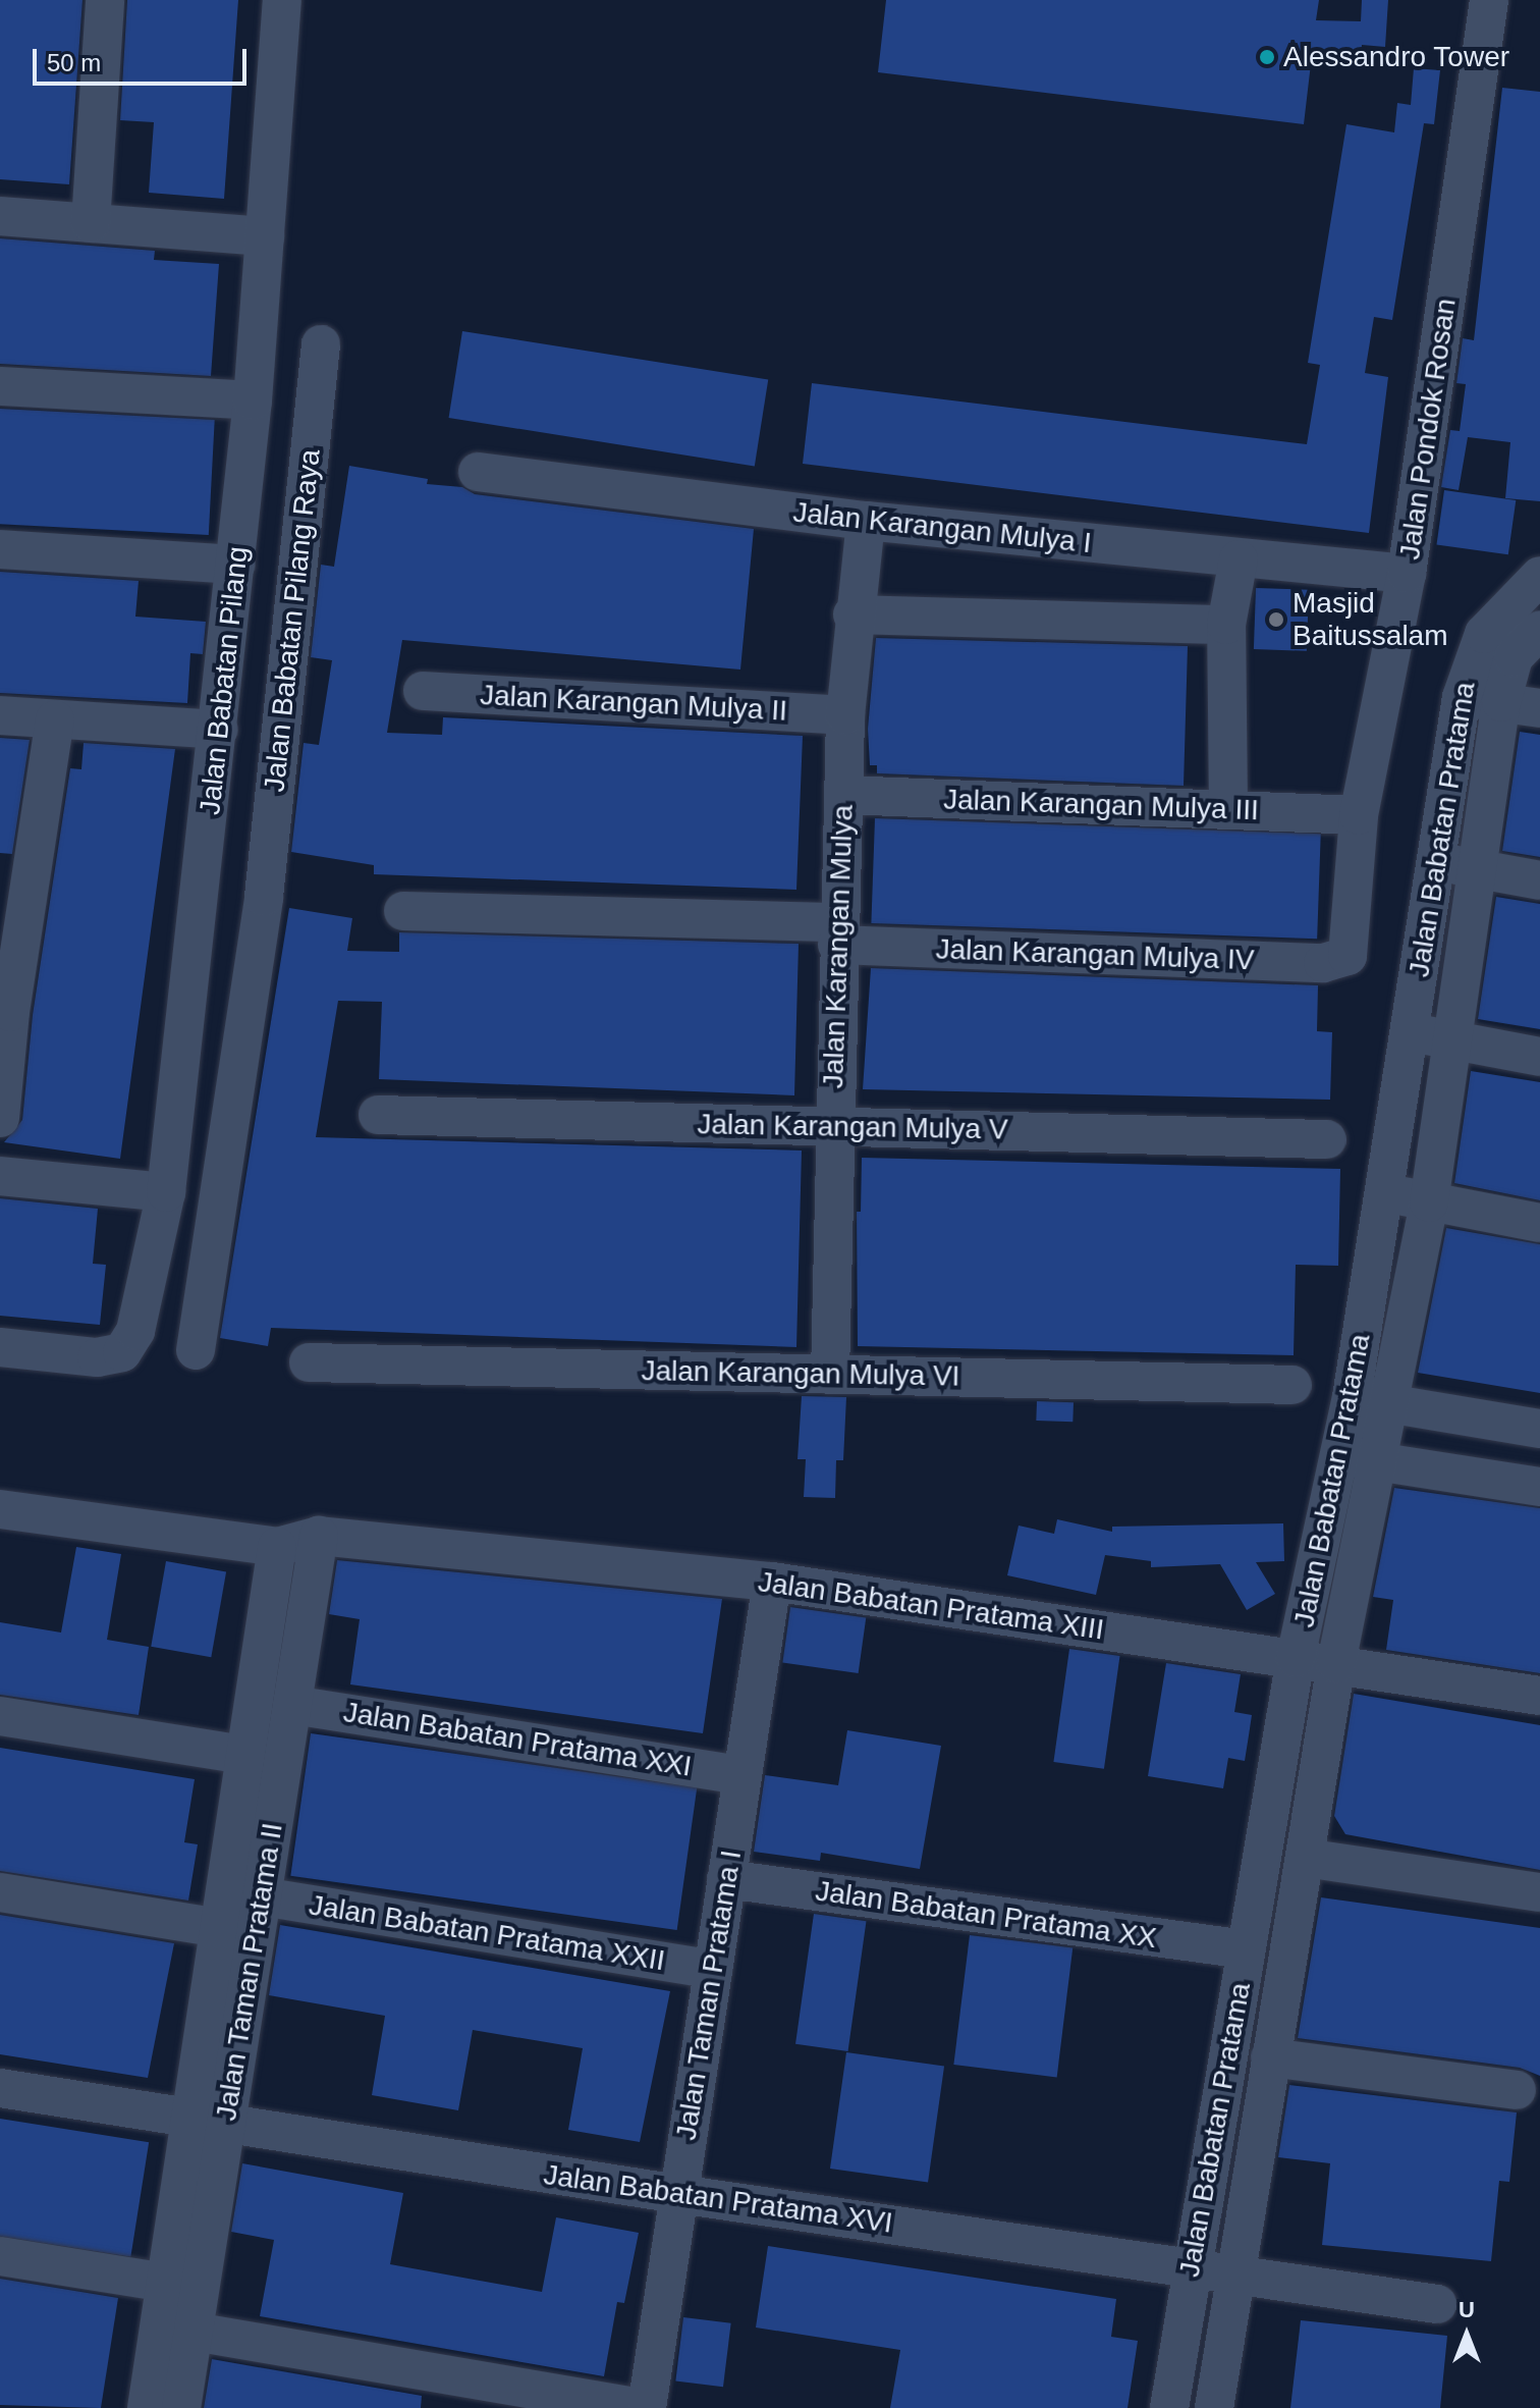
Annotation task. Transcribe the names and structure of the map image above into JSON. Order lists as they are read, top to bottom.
{
  "streets": {
    "street": [
      "Jalan Pondok Rosan",
      "Jalan Karangan Mulya I",
      "Jalan Babatan Pilang Raya",
      "Jalan Babatan Pilang",
      "Jalan Karangan Mulya II",
      "Jalan Karangan Mulya III",
      "Jalan Babatan Pratama",
      "Jalan Karangan Mulya",
      "Jalan Karangan Mulya IV",
      "Jalan Karangan Mulya V",
      "Jalan Karangan Mulya VI",
      "Jalan Babatan Pratama XIII",
      "Jalan Babatan Pratama XXI",
      "Jalan Babatan Pratama XX",
      "Jalan Babatan Pratama XXII",
      "Jalan Taman Pratama II",
      "Jalan Taman Pratama I",
      "Jalan Babatan Pratama XVI"
    ]
  },
  "crossings": [
    ["Jalan Pondok Rosan", "Jalan Karangan Mulya I"],
    ["Jalan Pondok Rosan", "Jalan Karangan Mulya III"],
    ["Jalan Pondok Rosan", "Jalan Karangan Mulya IV"],
    ["Jalan Karangan Mulya I", "Jalan Karangan Mulya"],
    ["Jalan Babatan Pilang Raya", "Jalan Babatan Pilang"],
    ["Jalan Karangan Mulya II", "Jalan Karangan Mulya"],
    ["Jalan Karangan Mulya III", "Jalan Karangan Mulya"],
    ["Jalan Babatan Pratama", "Jalan Babatan Pratama XIII"],
    ["Jalan Babatan Pratama", "Jalan Babatan Pratama XX"],
    ["Jalan Babatan Pratama", "Jalan Babatan Pratama XVI"],
    ["Jalan Karangan Mulya", "Jalan Karangan Mulya IV"],
    ["Jalan Karangan Mulya", "Jalan Karangan Mulya V"],
    ["Jalan Karangan Mulya", "Jalan Karangan Mulya VI"],
    ["Jalan Babatan Pratama XIII", "Jalan Taman Pratama II"],
    ["Jalan Babatan Pratama XIII", "Jalan Taman Pratama I"],
    ["Jalan Babatan Pratama XXI", "Jalan Taman Pratama II"],
    ["Jalan Babatan Pratama XXI", "Jalan Taman Pratama I"],
    ["Jalan Babatan Pratama XX", "Jalan Taman Pratama I"],
    ["Jalan Babatan Pratama XXII", "Jalan Taman Pratama II"],
    ["Jalan Babatan Pratama XXII", "Jalan Taman Pratama I"],
    ["Jalan Taman Pratama II", "Jalan Babatan Pratama XVI"],
    ["Jalan Taman Pratama I", "Jalan Babatan Pratama XVI"]
  ],
  "places": ["Alessandro Tower", "Masjid Baitussalam"],
  "scale_bar": "50 m",
  "north": "top"
}
